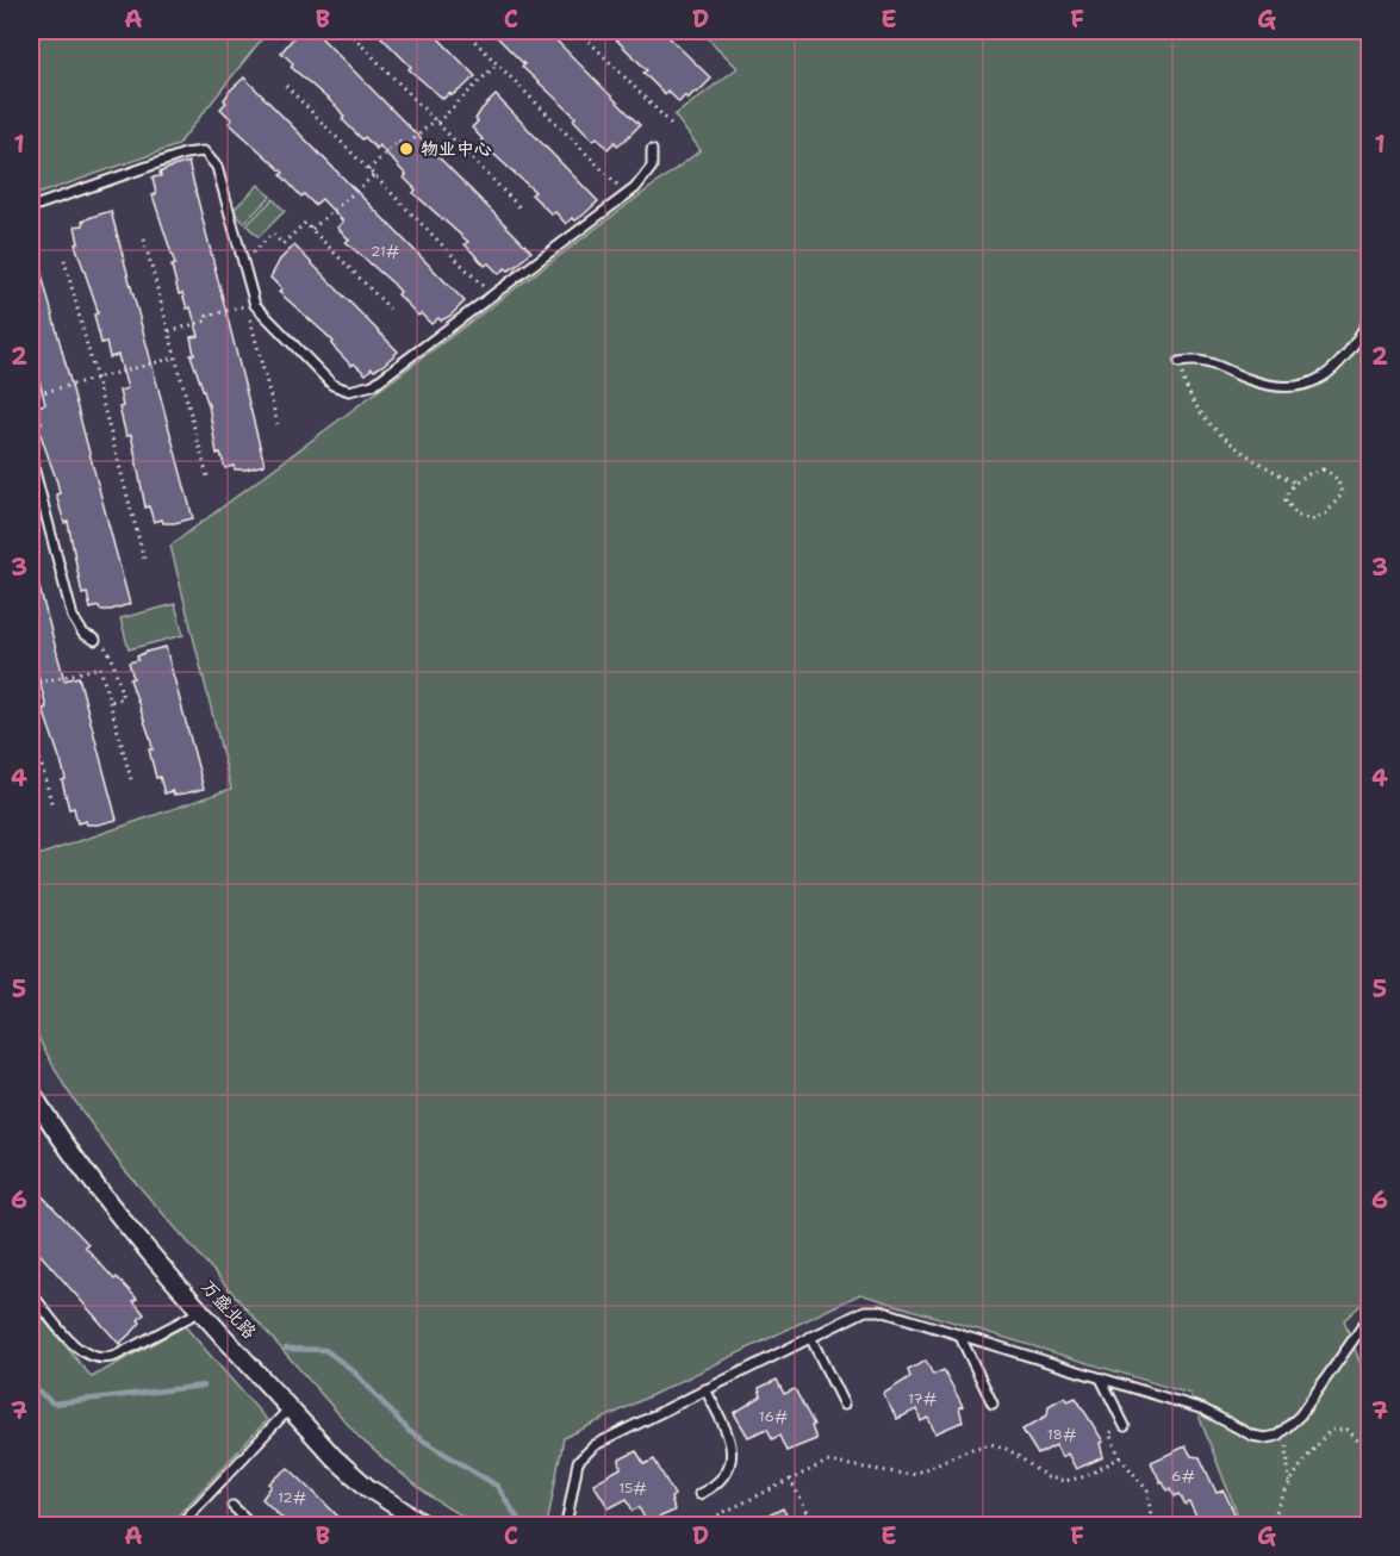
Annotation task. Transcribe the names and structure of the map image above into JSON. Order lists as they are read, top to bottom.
{
  "streets": {
    "street": ["万盛北路"]
  },
  "places": ["物业中心"],
  "house_numbers": [
    "21#",
    "17#",
    "16#",
    "18#",
    "6#",
    "15#",
    "12#"
  ],
  "grid": {
    "columns": [
      "A",
      "B",
      "C",
      "D",
      "E",
      "F",
      "G"
    ],
    "rows": [
      "1",
      "2",
      "3",
      "4",
      "5",
      "6",
      "7"
    ]
  }
}
